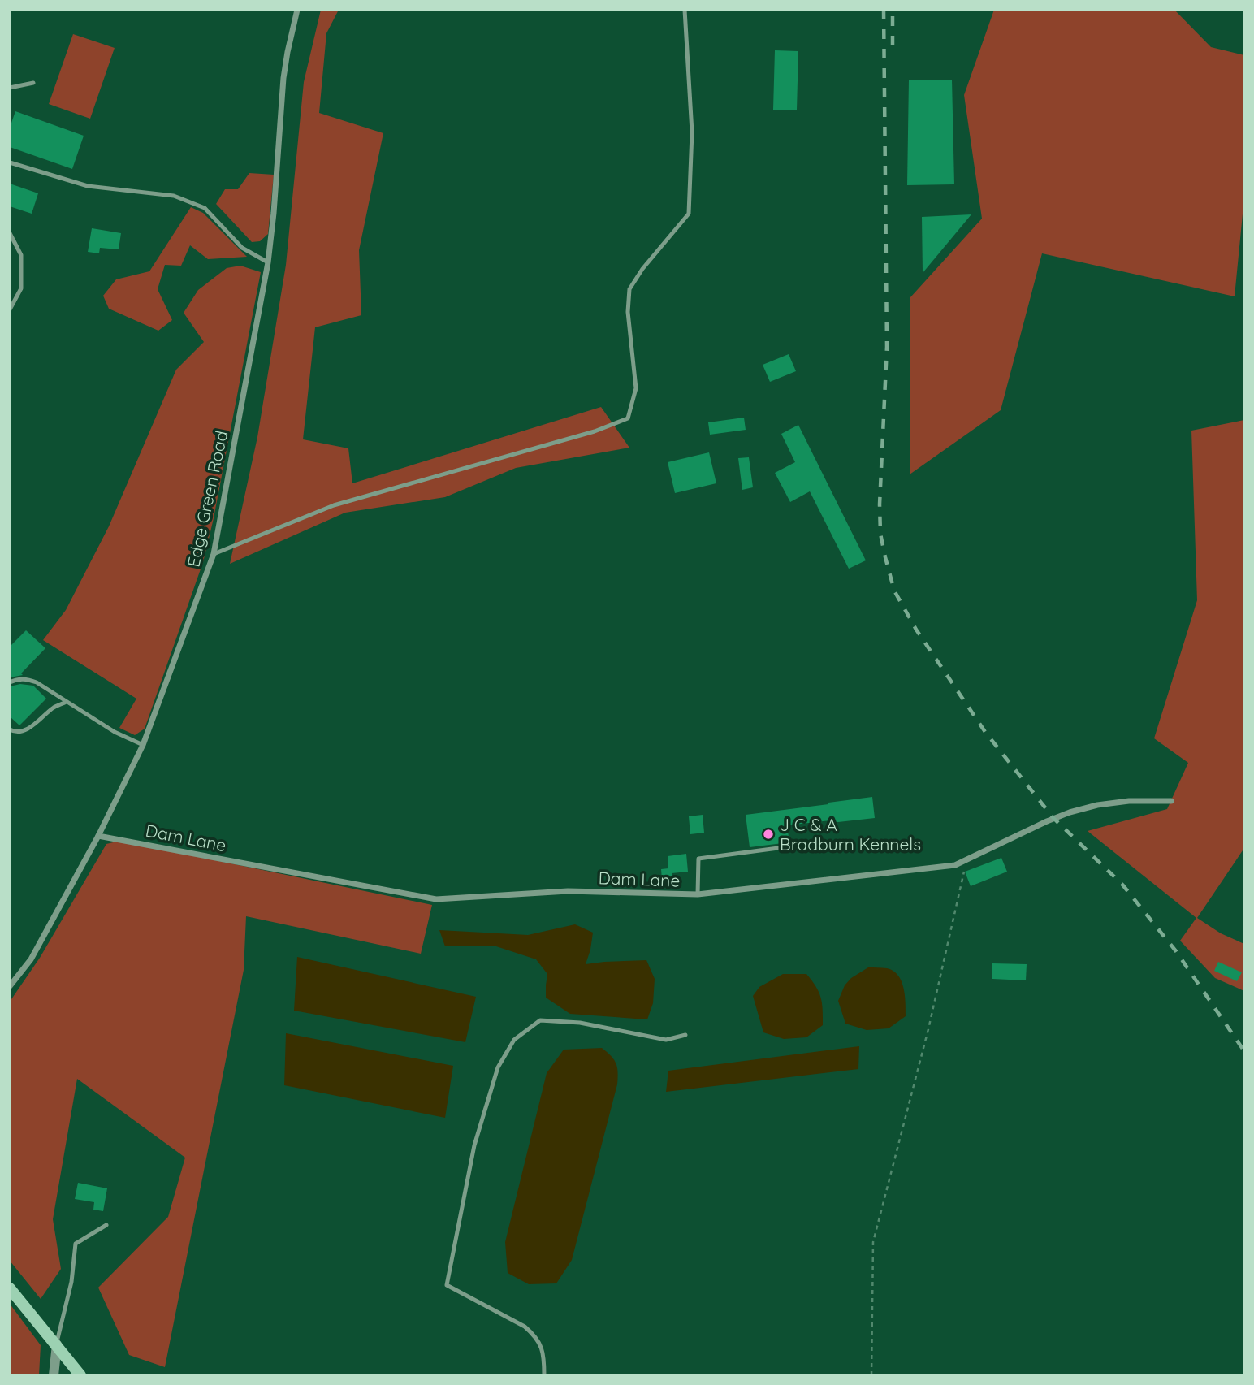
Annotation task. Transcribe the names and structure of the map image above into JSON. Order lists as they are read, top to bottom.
{
  "streets": {
    "street": ["Edge Green Road", "Dam Lane"]
  },
  "crossings": [
    ["Edge Green Road", "Dam Lane"]
  ],
  "places": ["J C & A Bradburn Kennels"]
}
